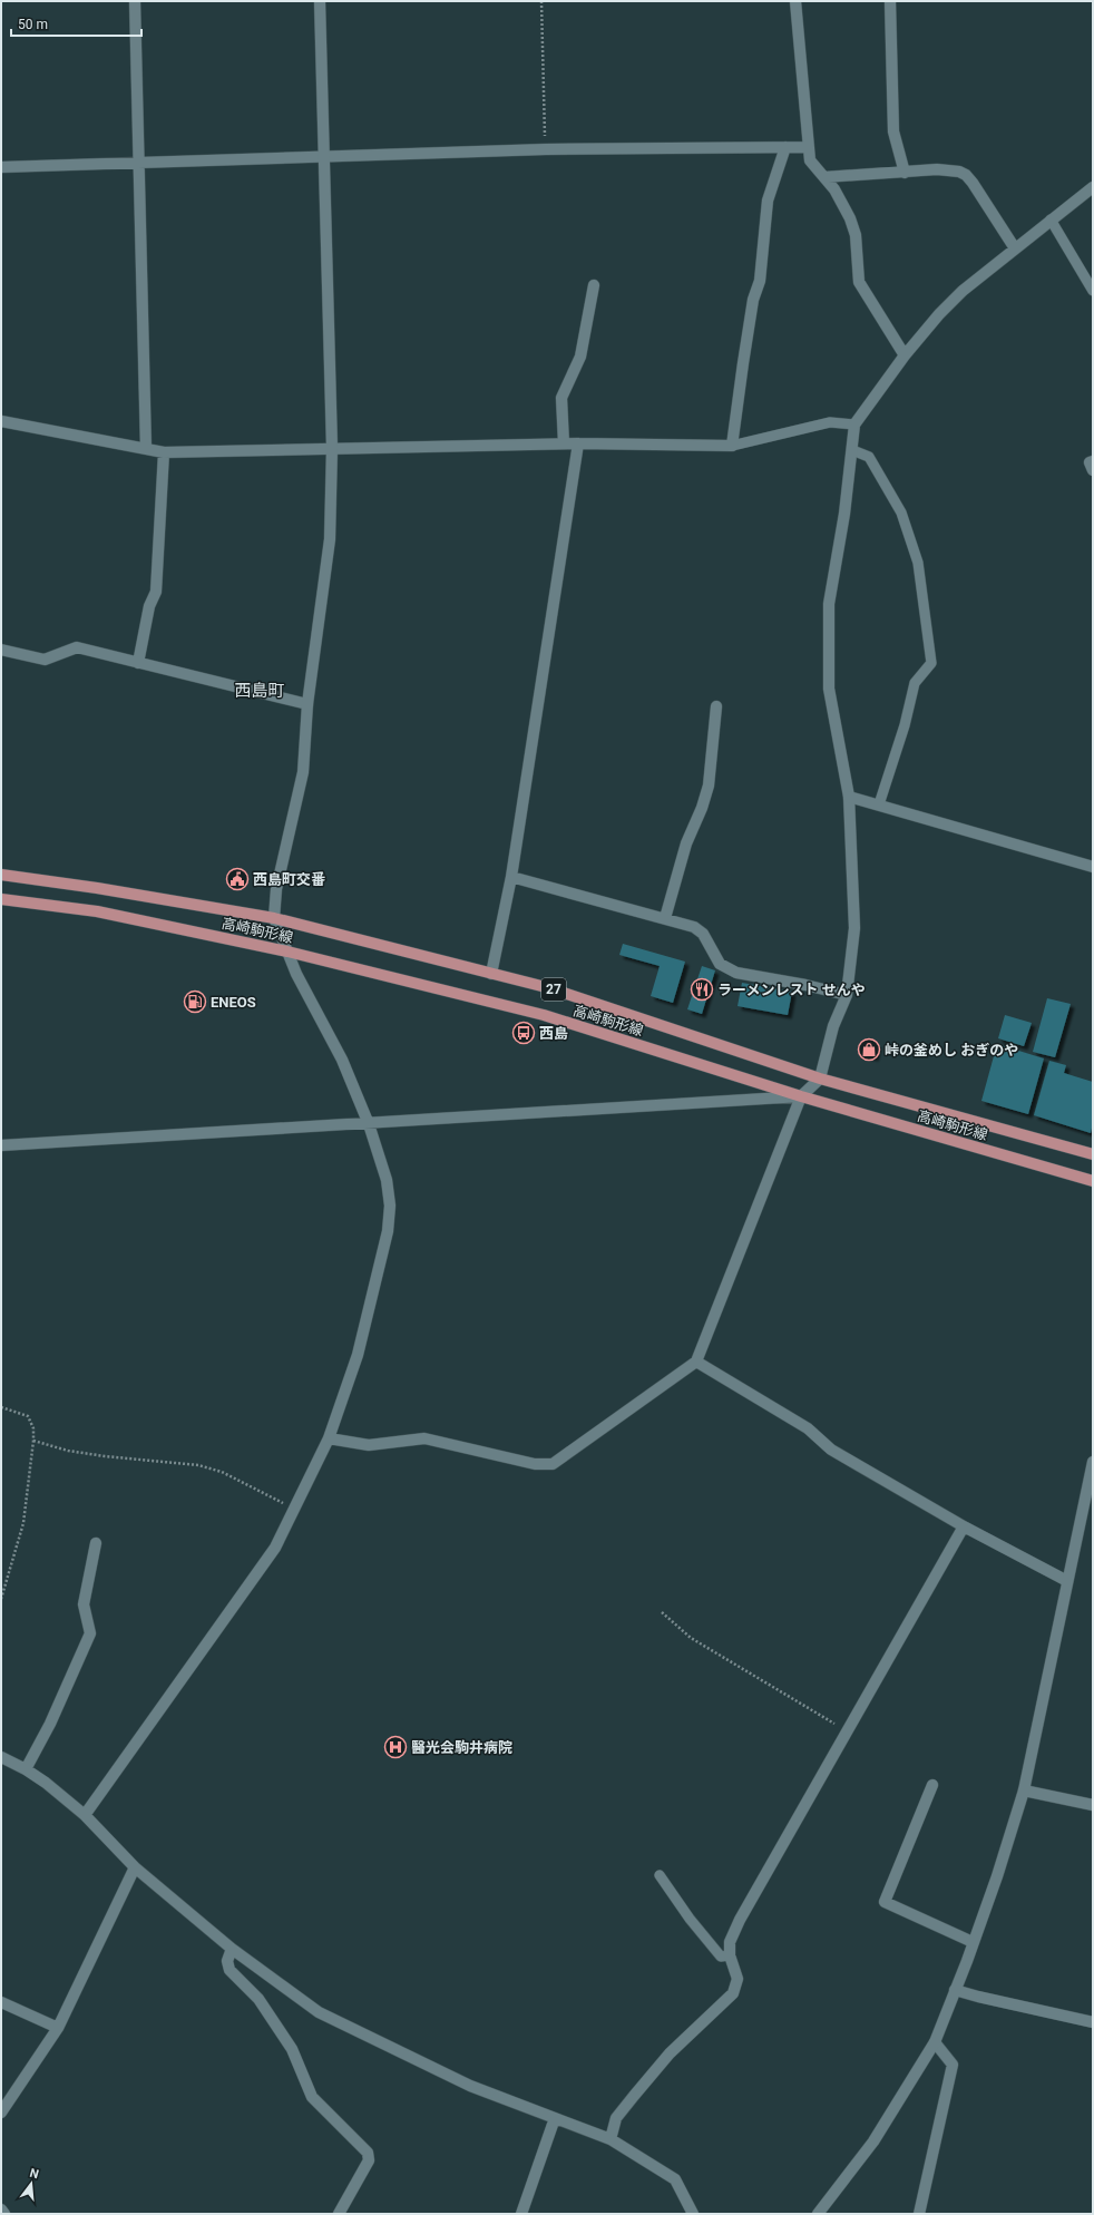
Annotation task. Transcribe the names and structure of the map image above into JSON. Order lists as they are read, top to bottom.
{
  "streets": {
    "main road": ["高崎駒形線", "27"]
  },
  "districts": ["西島町"],
  "places": {
    "public building": ["西島町交番"],
    "restaurant": ["ラーメンレスト せんや"],
    "fuel station": ["ENEOS"],
    "bus stop": ["西島"],
    "shop": ["峠の釜めし おぎのや"],
    "hospital": ["醫光会駒井病院"]
  },
  "scale_bar": "50 m",
  "north": "top"
}
